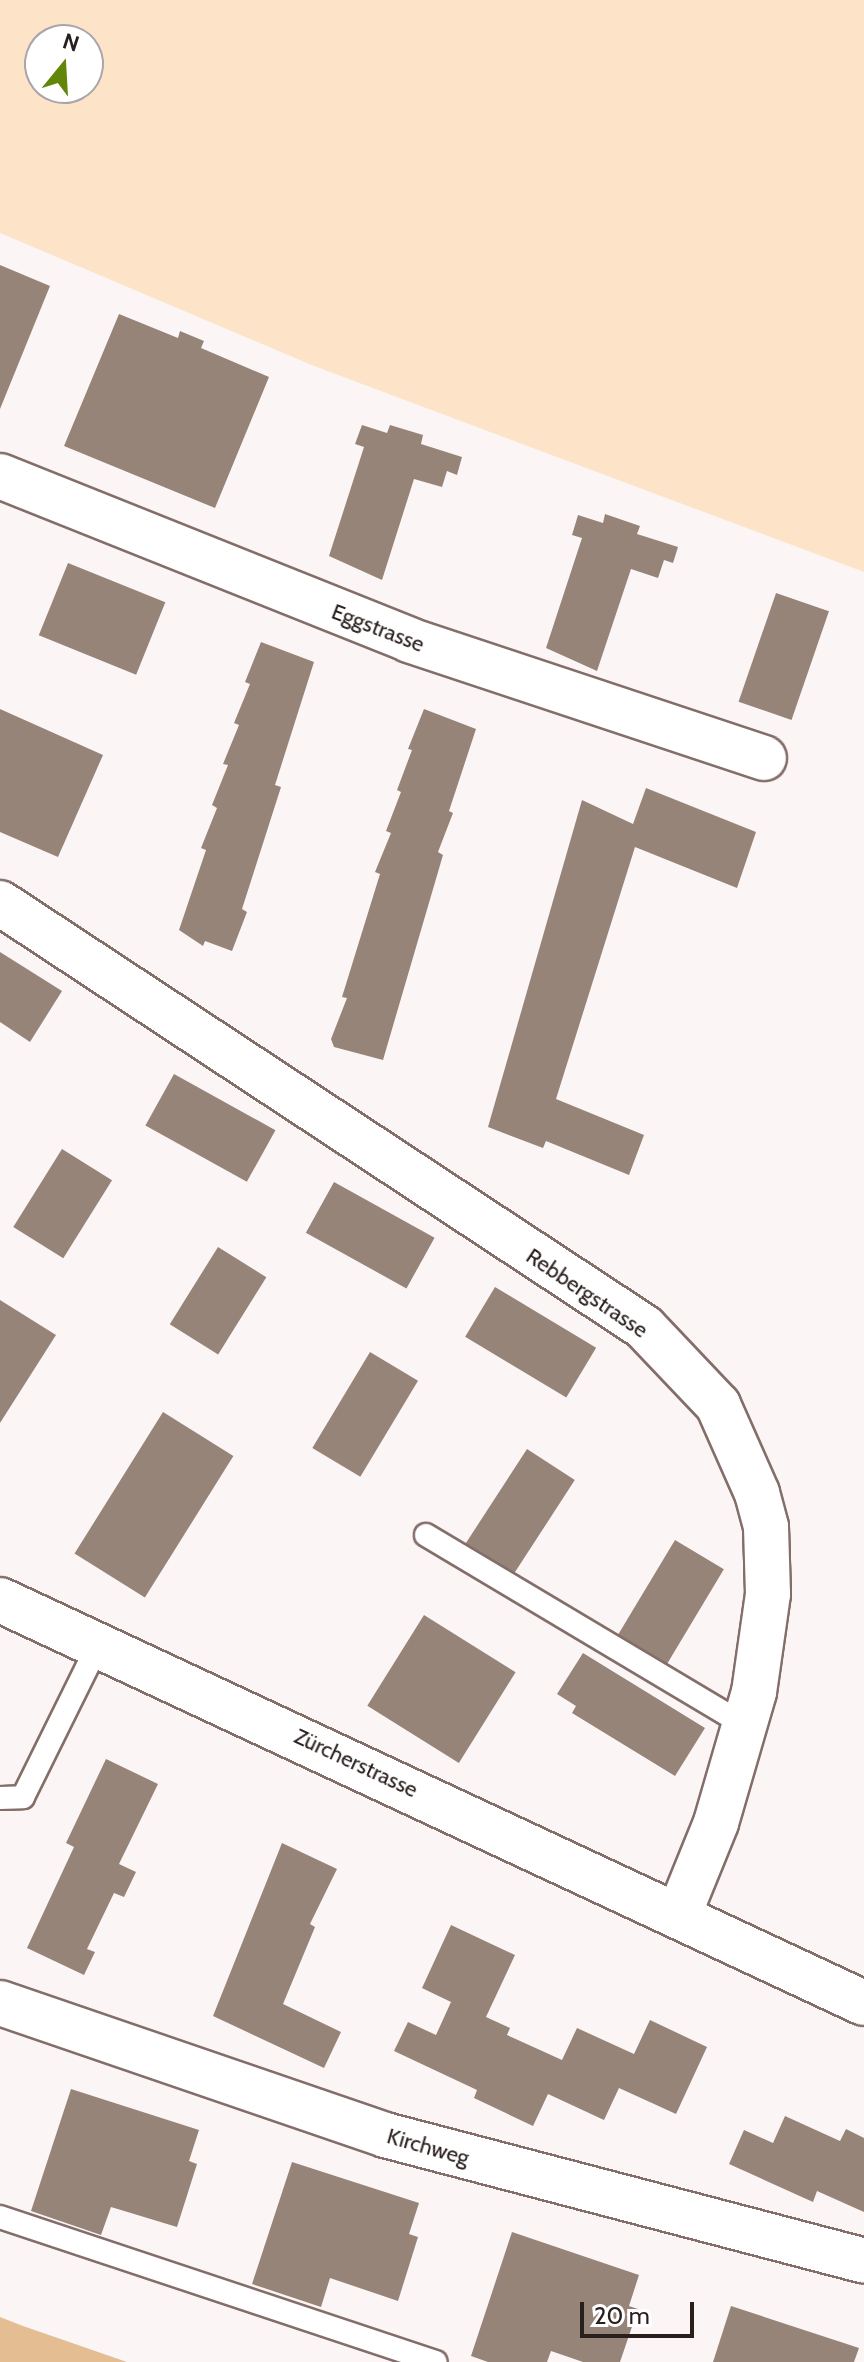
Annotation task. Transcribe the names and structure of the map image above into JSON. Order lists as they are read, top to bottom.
{
  "streets": {
    "street": [
      "Eggstrasse",
      "Rebbergstrasse",
      "Zürcherstrasse",
      "Kirchweg"
    ]
  },
  "crossings": [
    ["Rebbergstrasse", "Zürcherstrasse"]
  ],
  "scale_bar": "20 m",
  "north": "top"
}
